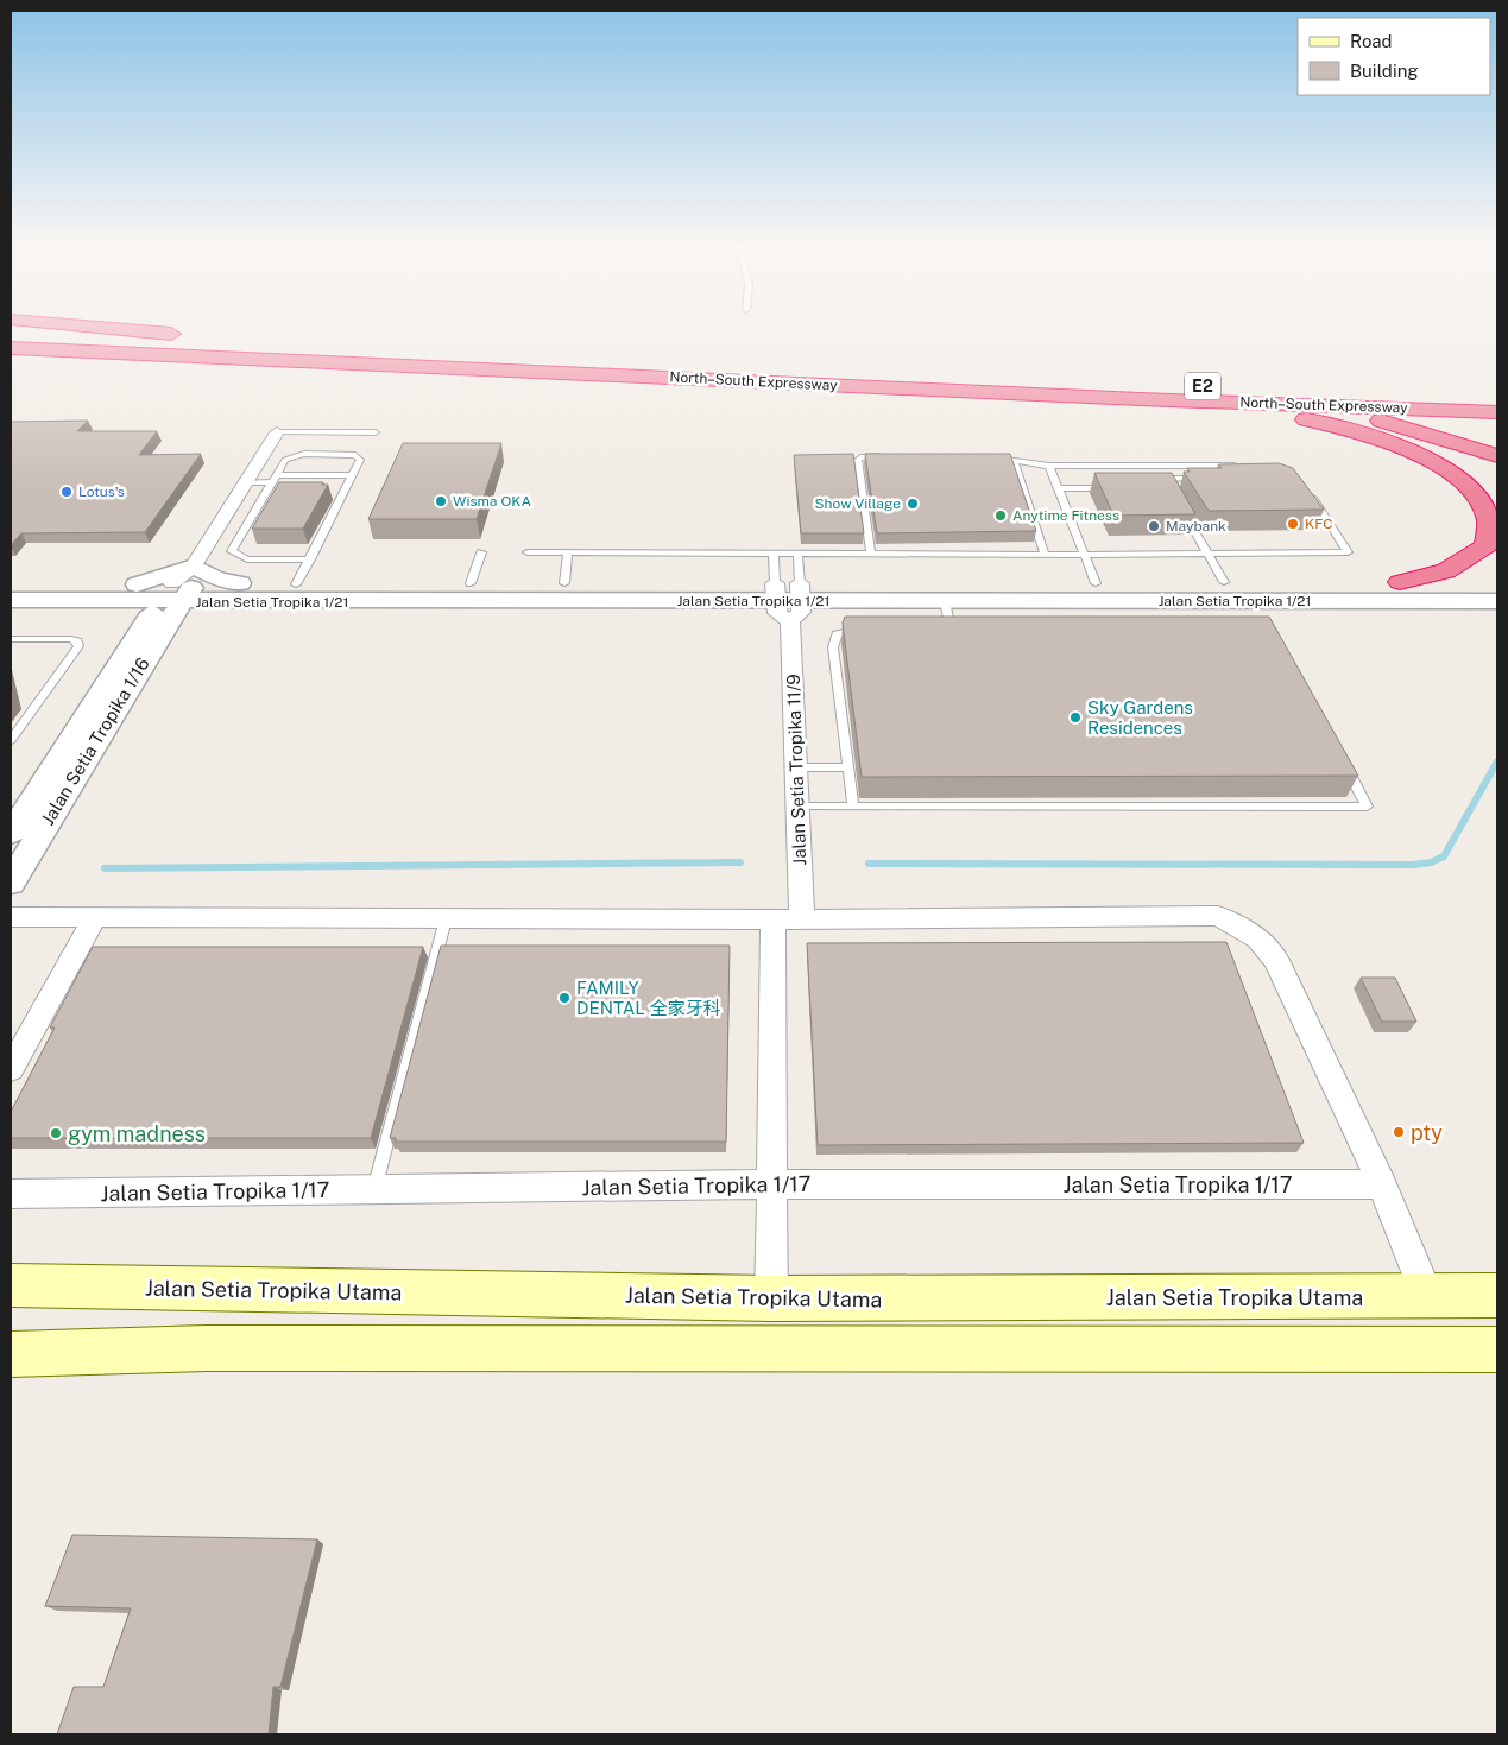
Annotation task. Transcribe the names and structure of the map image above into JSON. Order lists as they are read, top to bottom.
{
  "streets": {
    "highway": ["North–South Expressway", "E2"],
    "main road": ["Jalan Setia Tropika Utama"],
    "street": [
      "Jalan Setia Tropika 1/21",
      "Jalan Setia Tropika 1/16",
      "Jalan Setia Tropika 11/9",
      "Jalan Setia Tropika 1/17"
    ]
  },
  "crossings": [
    ["Jalan Setia Tropika 1/21", "Jalan Setia Tropika 1/16"],
    ["Jalan Setia Tropika 1/21", "Jalan Setia Tropika 11/9"]
  ],
  "places": [
    "Lotus's",
    "Wisma OKA",
    "Show Village",
    "Anytime Fitness",
    "KFC",
    "Maybank",
    "Sky Gardens Residences",
    "FAMILY DENTAL 全家牙科",
    "pty",
    "gym madness"
  ],
  "legend": ["Road", "Building"]
}
